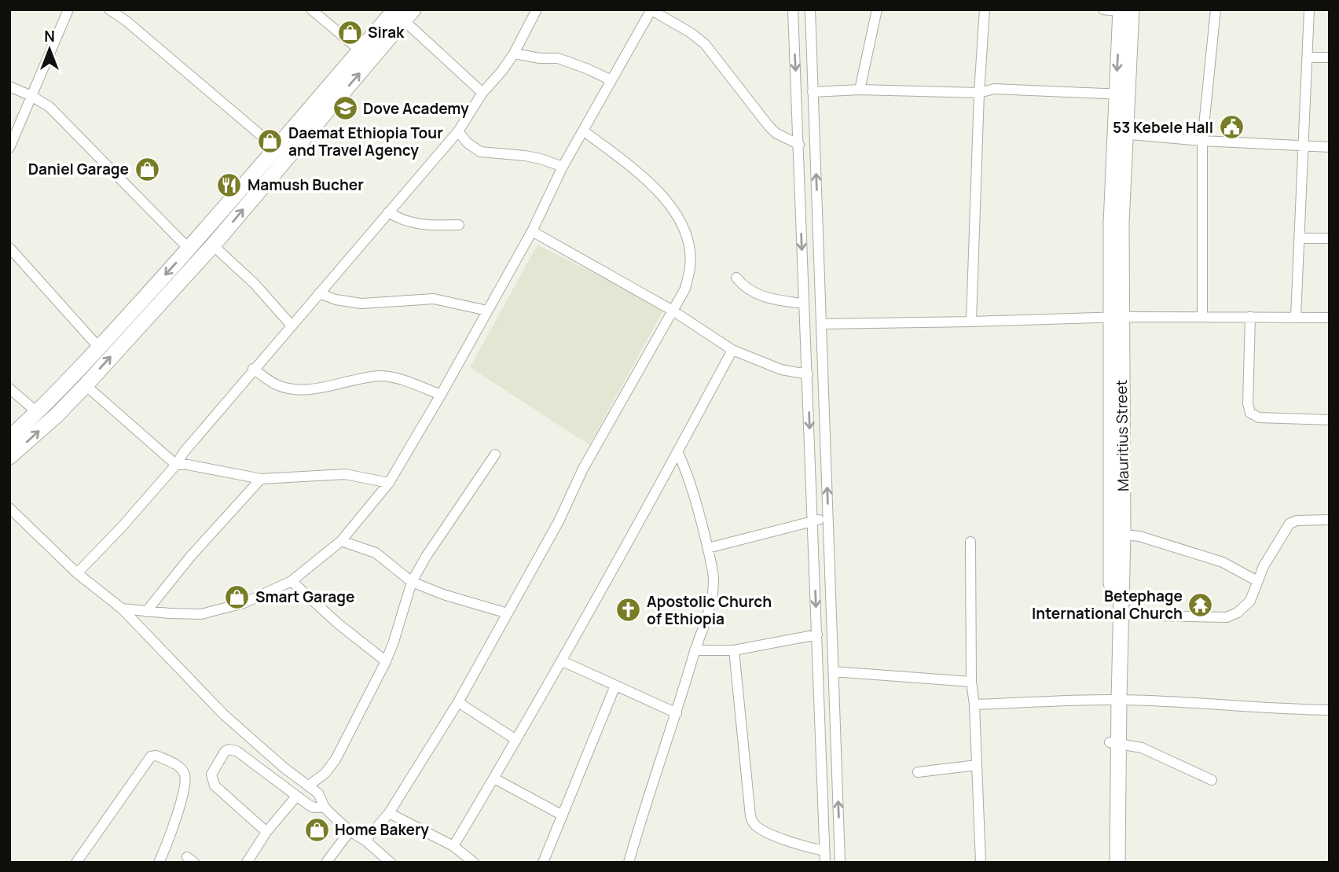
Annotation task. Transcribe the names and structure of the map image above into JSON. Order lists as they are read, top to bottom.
{
  "streets": {
    "main road": ["Mauritius Street"]
  },
  "places": {
    "shop": [
      "Sirak",
      "Daemat Ethiopia Tour and Travel Agency",
      "Daniel Garage",
      "Smart Garage",
      "Home Bakery"
    ],
    "school or university": ["Dove Academy"],
    "public building": ["53 Kebele Hall"],
    "restaurant": ["Mamush Bucher"],
    "temple": ["Betephage International Church"],
    "church": ["Apostolic Church of Ethiopia"]
  },
  "north": "top"
}
